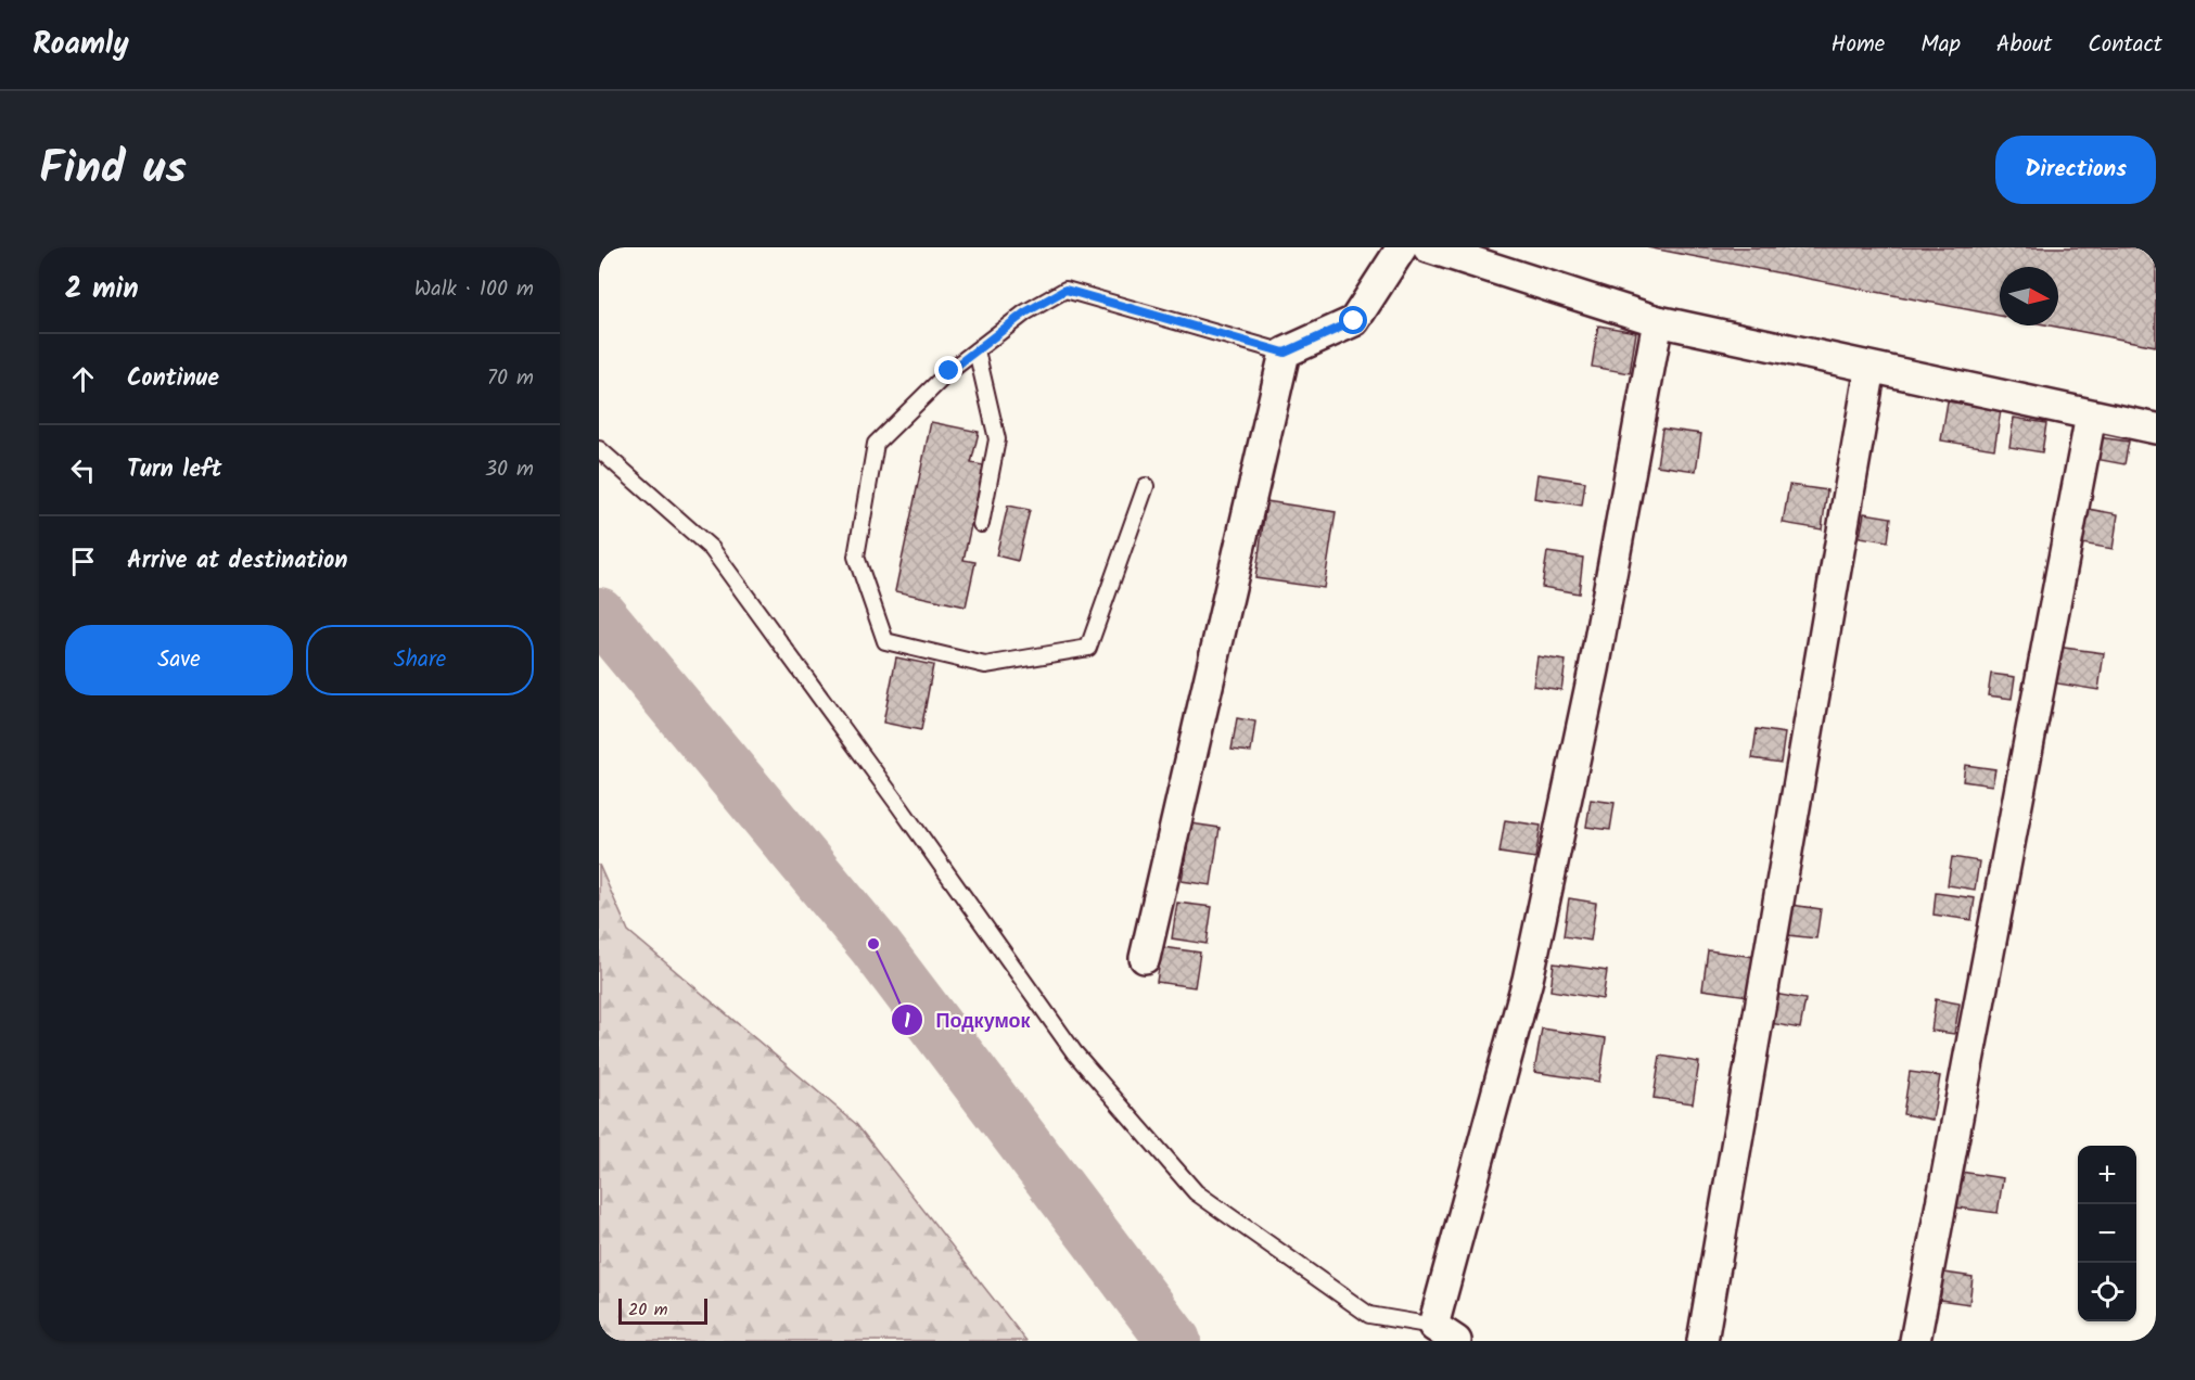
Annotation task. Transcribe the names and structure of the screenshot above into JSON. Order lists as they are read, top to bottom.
{
  "places": ["Подкумок"],
  "scale_bar": "20 m",
  "north": "right",
  "page": {
    "header": "Roamly",
    "nav": [
      "Home",
      "Map",
      "About",
      "Contact"
    ],
    "title": "Find us",
    "buttons": [
      "Directions",
      ["Save", "Share"]
    ],
    "heading": ["2 min", "Walk · 100 m"],
    "list": [
      ["Continue", "70 m"],
      ["Turn left", "30 m"],
      "Arrive at destination"
    ],
    "map_buttons": ["+", "−"],
    "scale": "20 m"
  }
}
